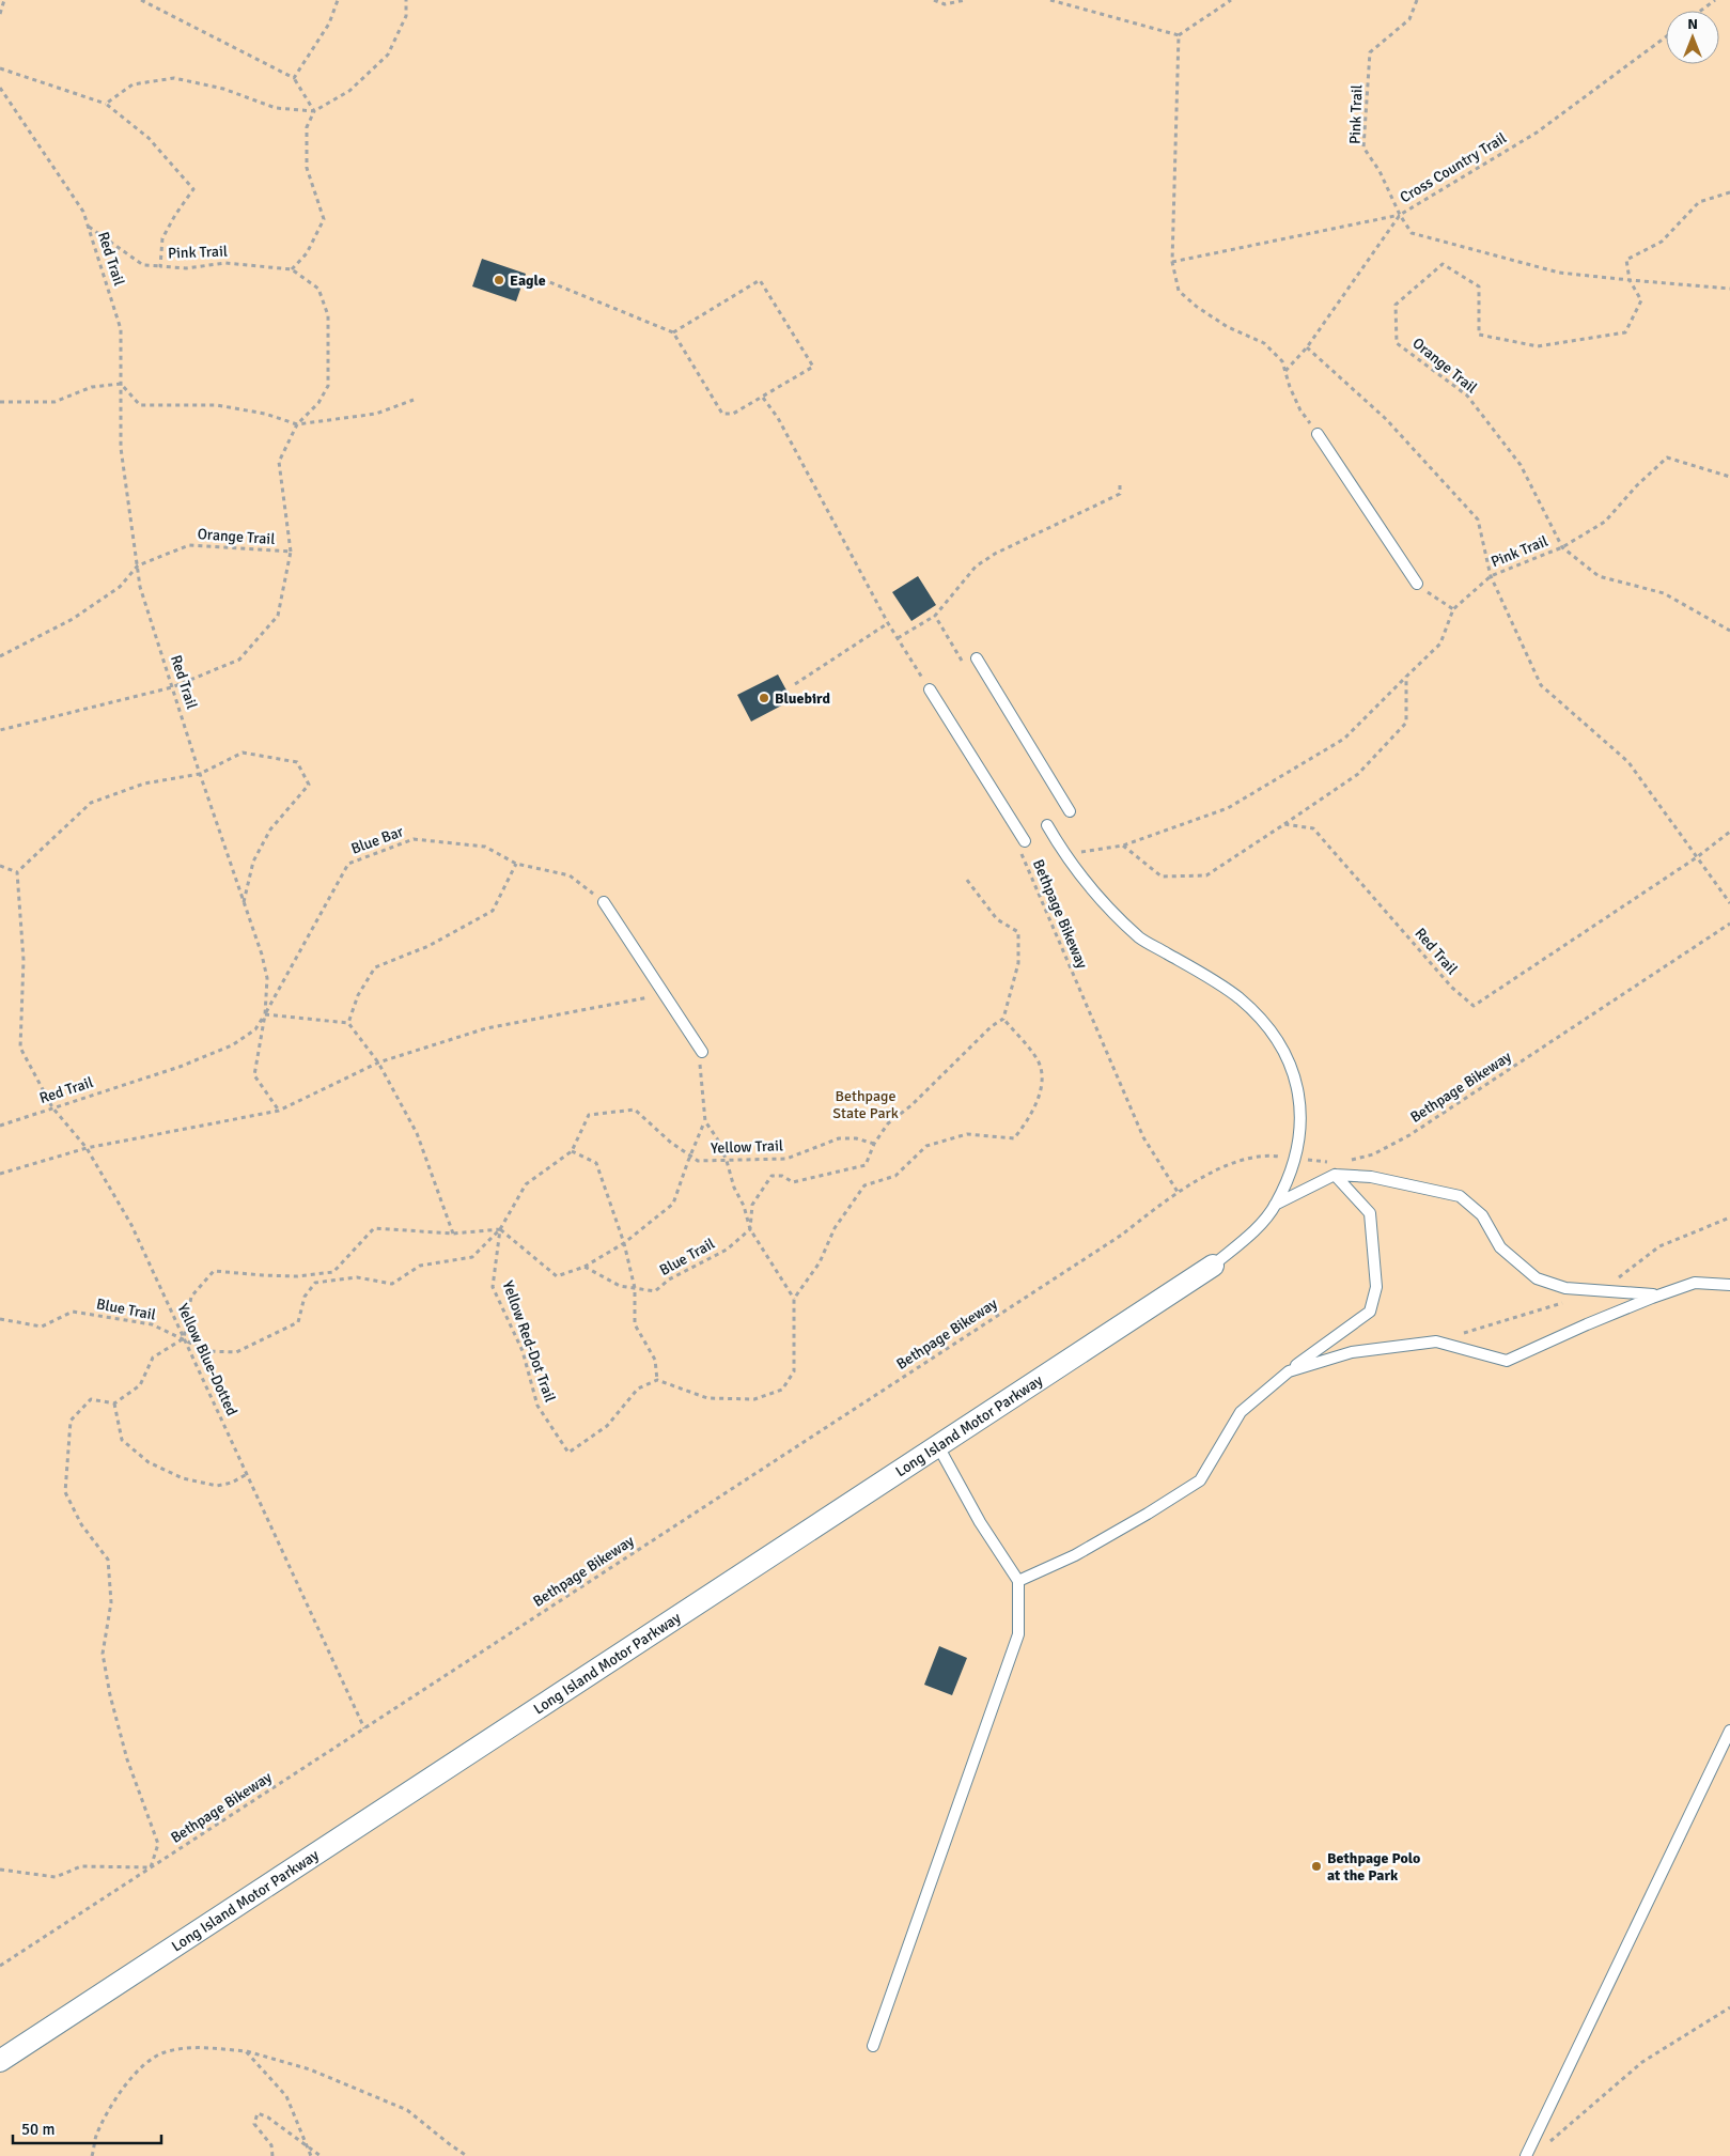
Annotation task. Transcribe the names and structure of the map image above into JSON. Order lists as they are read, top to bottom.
{
  "streets": {
    "street": ["Long Island Motor Parkway"],
    "path": [
      "Pink Trail",
      "Cross Country Trail",
      "Red Trail",
      "Orange Trail",
      "Blue Bar",
      "Bethpage Bikeway",
      "Yellow Trail",
      "Blue Trail",
      "Yellow Red-Dot Trail",
      "Yellow Blue-Dotted"
    ]
  },
  "crossings": [
    ["Pink Trail", "Cross Country Trail"],
    ["Pink Trail", "Orange Trail"],
    ["Red Trail", "Orange Trail"],
    ["Red Trail", "Blue Bar"],
    ["Red Trail", "Yellow Blue-Dotted"],
    ["Bethpage Bikeway", "Yellow Blue-Dotted"],
    ["Yellow Trail", "Blue Trail"],
    ["Yellow Trail", "Yellow Red-Dot Trail"],
    ["Blue Trail", "Yellow Red-Dot Trail"],
    ["Blue Trail", "Yellow Blue-Dotted"]
  ],
  "parks": ["Bethpage State Park"],
  "places": ["Eagle", "Bluebird", "Bethpage Polo at the Park"],
  "scale_bar": "50 m",
  "north": "top"
}
